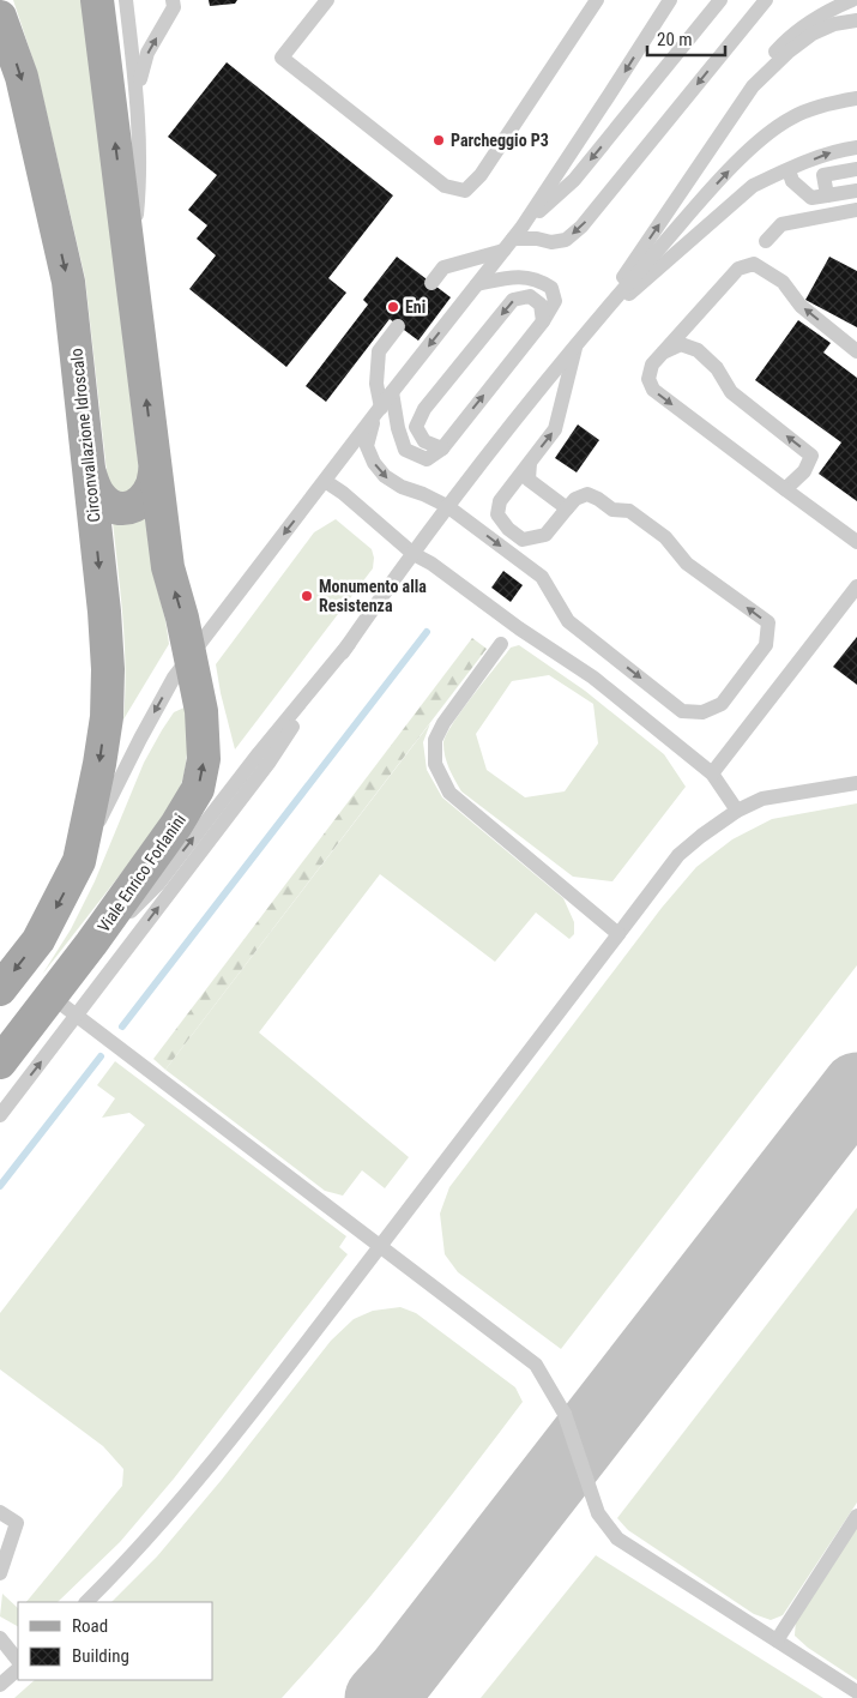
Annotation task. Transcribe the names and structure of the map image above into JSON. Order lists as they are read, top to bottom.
{
  "streets": {
    "main road": ["Circonvallazione Idroscalo", "Viale Enrico Forlanini"]
  },
  "places": ["Parcheggio P3", "Eni", "Monumento alla Resistenza"],
  "legend": ["Road", "Building"],
  "scale_bar": "20 m"
}
